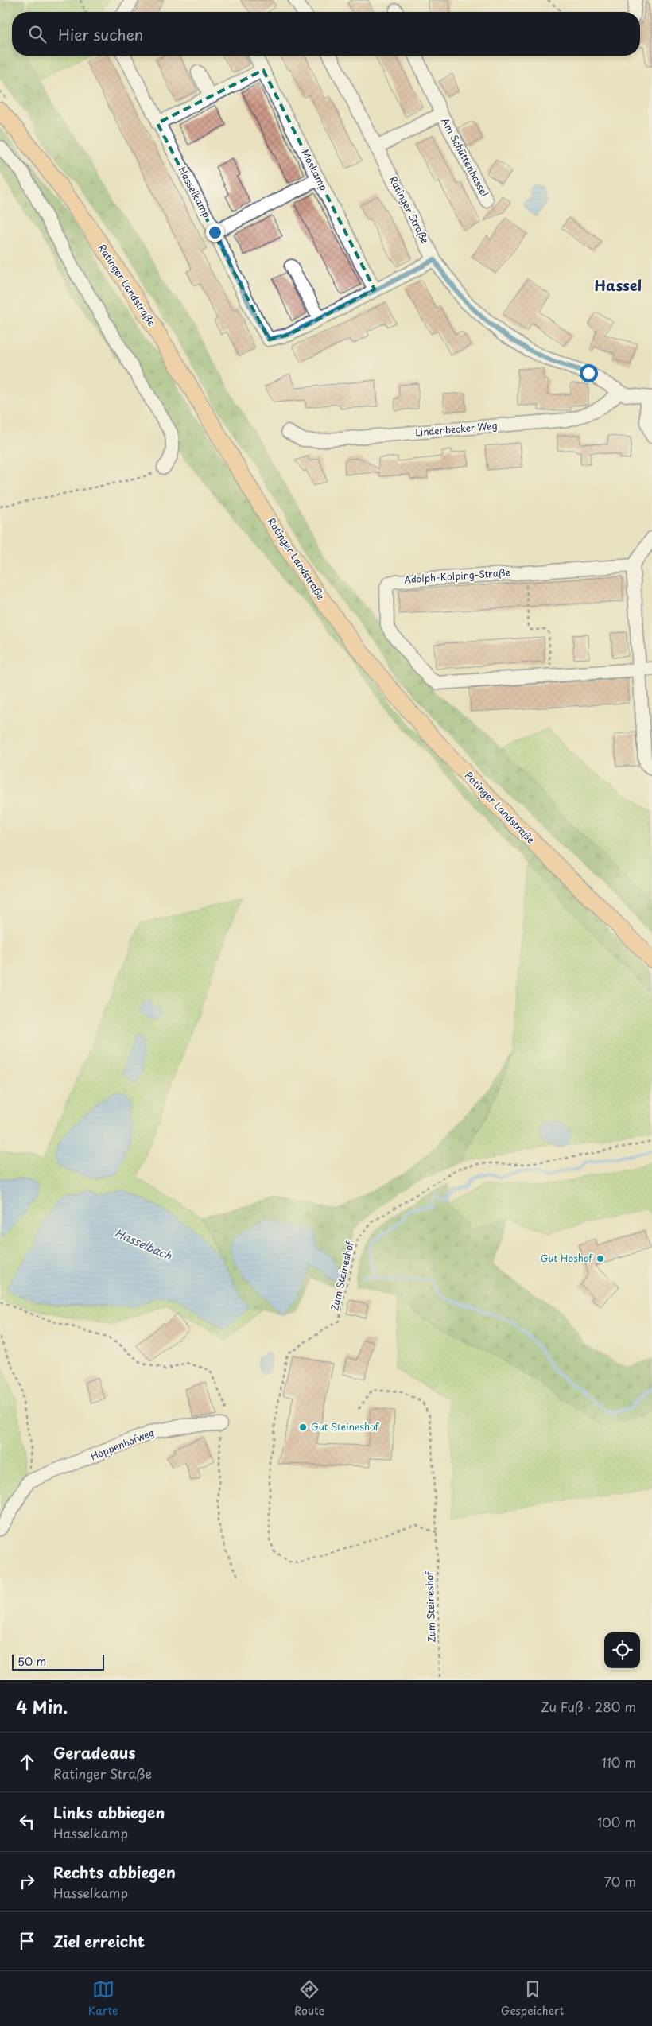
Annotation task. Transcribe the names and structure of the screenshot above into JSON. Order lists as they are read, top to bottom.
{
  "streets": {
    "main road": ["Ratinger Landstraße"],
    "street": [
      "Am Schüttenhassel",
      "Moskamp",
      "Hasselkamp",
      "Ratinger Straße",
      "Lindenbecker Weg",
      "Adolph-Kolping-Straße",
      "Hoppenhofweg"
    ],
    "path": ["Zum Steineshof"]
  },
  "crossings": [
    ["Am Schüttenhassel", "Ratinger Straße"],
    ["Moskamp", "Hasselkamp"],
    ["Hasselkamp", "Ratinger Straße"],
    ["Ratinger Straße", "Lindenbecker Weg"]
  ],
  "districts": ["Hassel"],
  "water": ["Hasselbach"],
  "places": ["Gut Hoshof", "Gut Steineshof"],
  "scale_bar": "50 m",
  "page": {
    "search": "Hier suchen",
    "scale": "50 m",
    "heading": ["4 Min.", "Zu Fuß · 280 m"],
    "list": [
      ["Geradeaus", "Ratinger Straße", "110 m"],
      ["Links abbiegen", "Hasselkamp", "100 m"],
      ["Rechts abbiegen", "Hasselkamp", "70 m"],
      "Ziel erreicht"
    ],
    "nav": ["Karte", "Route", "Gespeichert"]
  }
}
